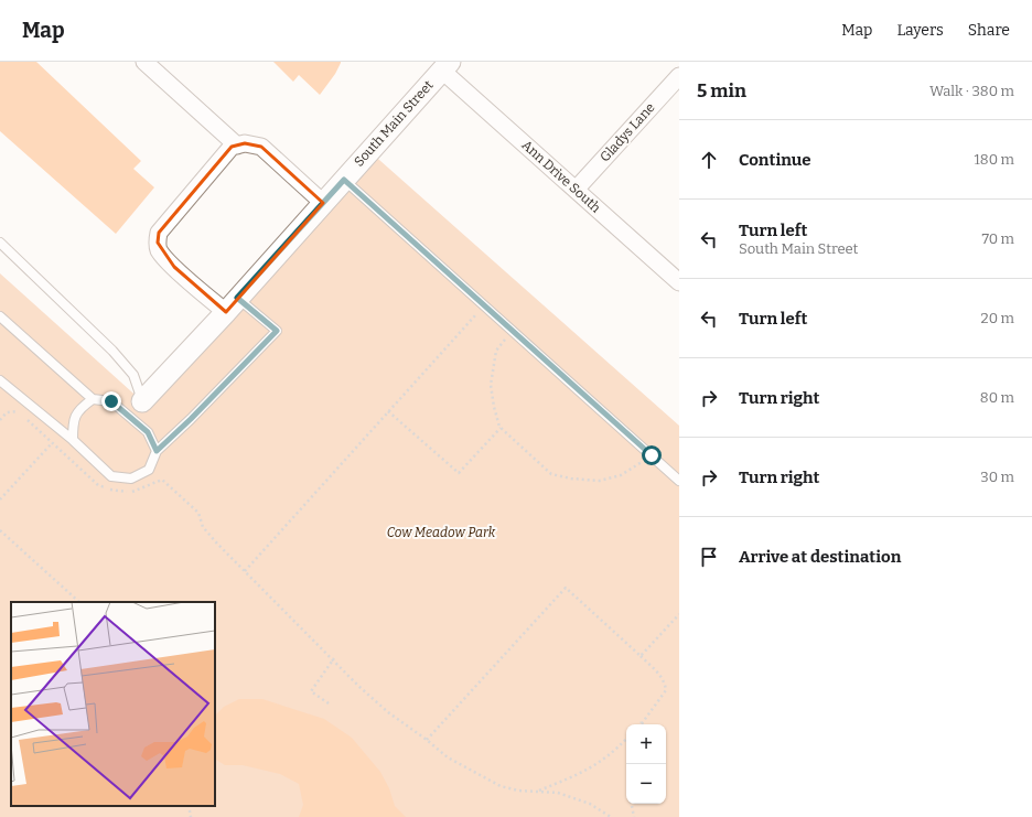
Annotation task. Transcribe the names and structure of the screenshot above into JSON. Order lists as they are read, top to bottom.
{
  "streets": {
    "street": ["South Main Street", "Gladys Lane", "Ann Drive South"]
  },
  "crossings": [
    ["South Main Street", "Ann Drive South"],
    ["Gladys Lane", "Ann Drive South"]
  ],
  "parks": ["Cow Meadow Park"],
  "page": {
    "header": "Map",
    "nav": ["Map", "Layers", "Share"],
    "heading": ["5 min", "Walk · 380 m"],
    "list": [
      ["Continue", "180 m"],
      ["Turn left", "South Main Street", "70 m"],
      ["Turn left", "20 m"],
      ["Turn right", "80 m"],
      ["Turn right", "30 m"],
      "Arrive at destination"
    ],
    "map_buttons": ["+", "−"]
  }
}
